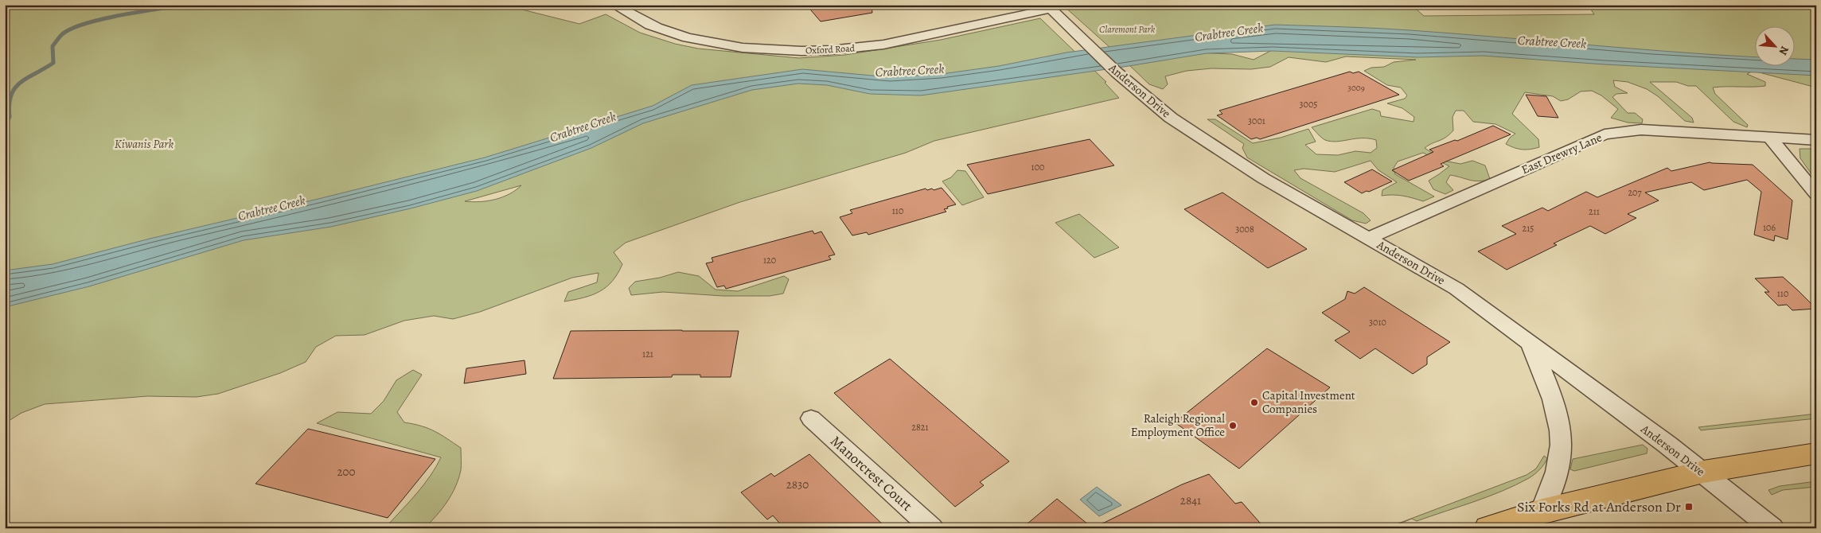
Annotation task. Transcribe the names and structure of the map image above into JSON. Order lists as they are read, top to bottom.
{
  "streets": {
    "street": [
      "Oxford Road",
      "Anderson Drive",
      "East Drewry Lane",
      "Manorcrest Court"
    ]
  },
  "crossings": [
    ["Oxford Road", "Anderson Drive"],
    ["Anderson Drive", "East Drewry Lane"]
  ],
  "water": ["Crabtree Creek"],
  "parks": ["Claremont Park", "Kiwanis Park"],
  "places": {
    "other": ["Capital Investment Companies", "Raleigh Regional Employment Office"],
    "transit": ["Six Forks Rd at Anderson Dr"]
  },
  "house_numbers": [
    "3009",
    "3005",
    "3001",
    "100",
    "207",
    "110",
    "211",
    "106",
    "215",
    "3008",
    "120",
    "110",
    "3010",
    "121",
    "2821",
    "200",
    "2830",
    "2841"
  ],
  "north": "bottom right"
}
